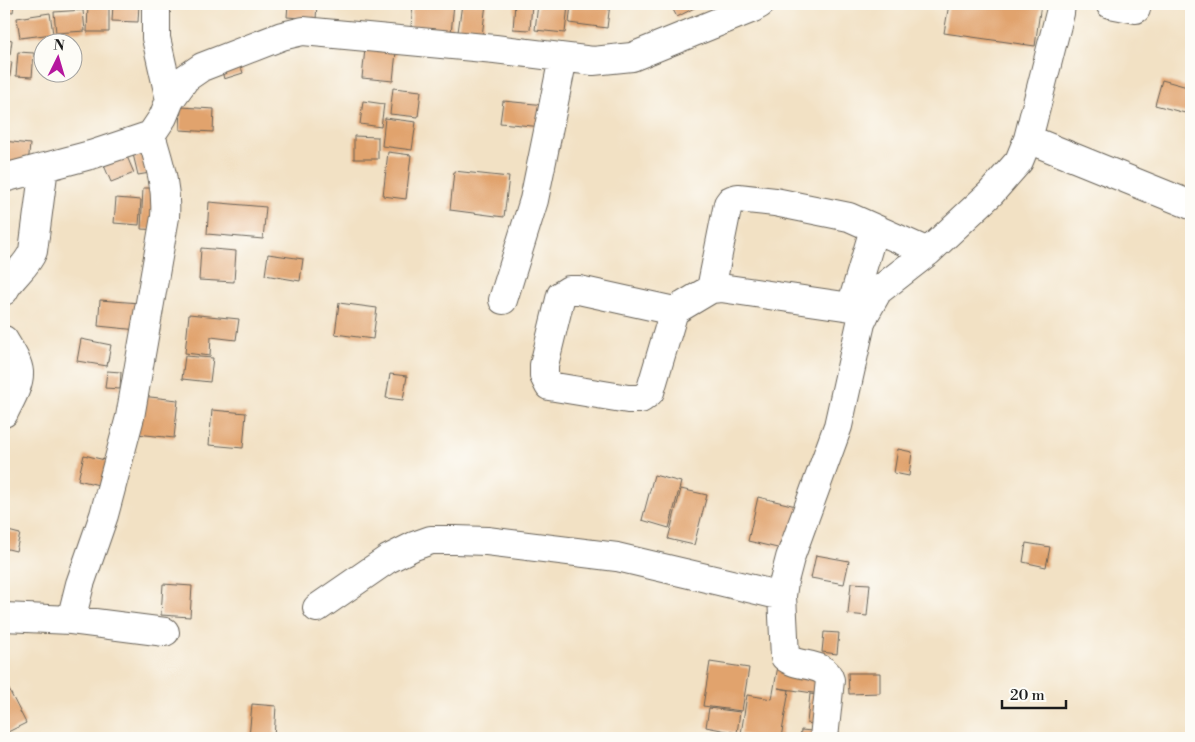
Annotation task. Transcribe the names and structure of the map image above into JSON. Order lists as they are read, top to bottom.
{
  "scale_bar": "20 m",
  "north": "top"
}
